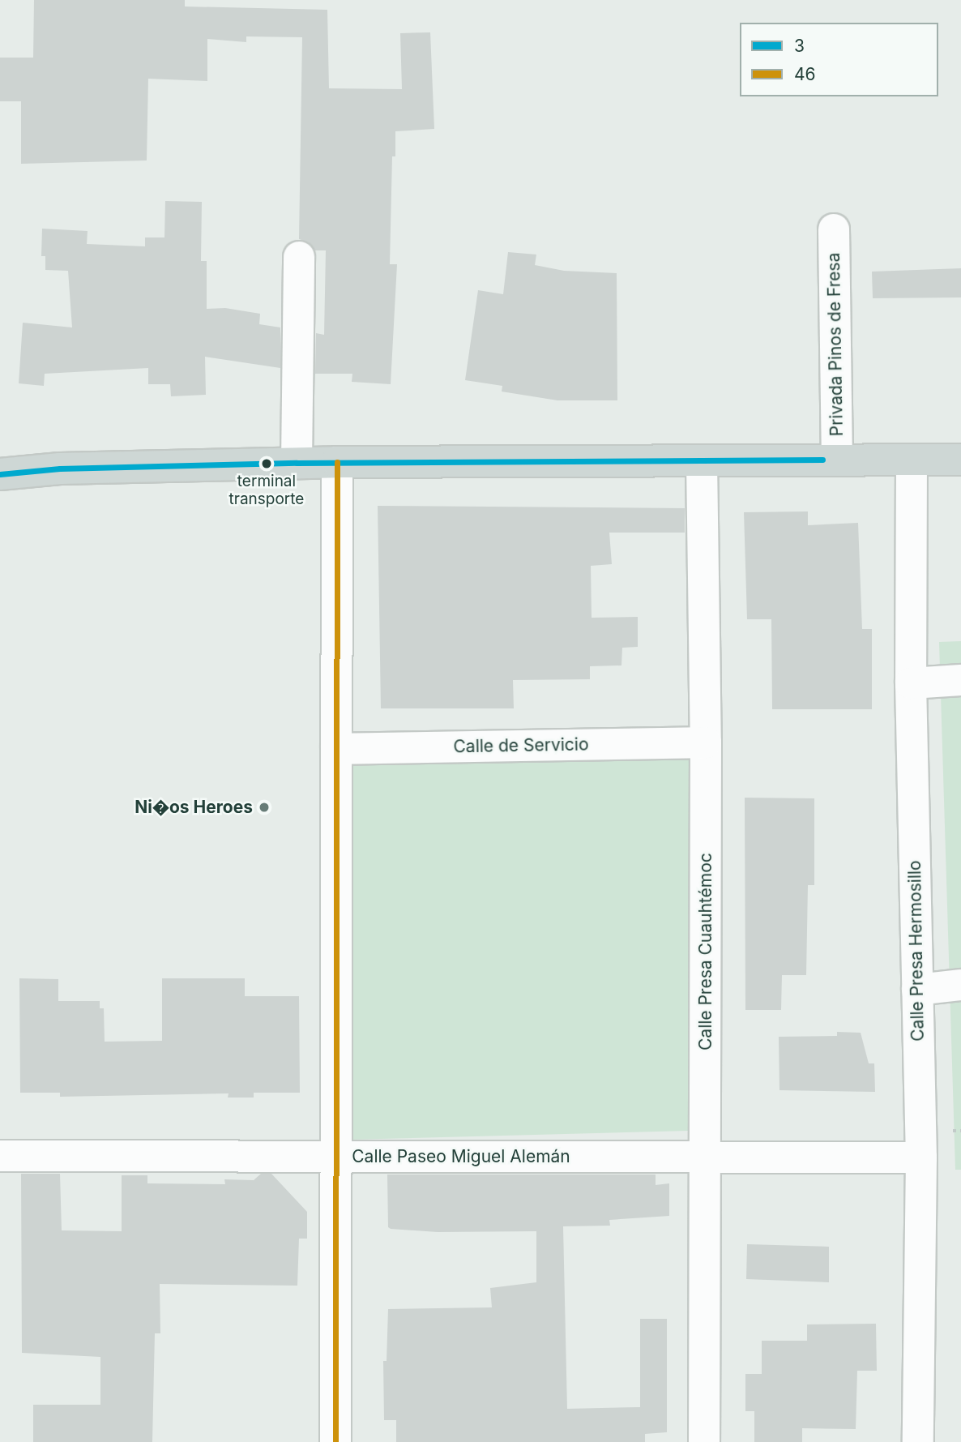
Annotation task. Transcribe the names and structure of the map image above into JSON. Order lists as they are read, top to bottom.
{
  "streets": {
    "street": [
      "Privada Pinos de Fresa",
      "Calle de Servicio",
      "Calle Presa Hermosillo",
      "Calle Presa Cuauhtémoc",
      "Calle Paseo Miguel Alemán"
    ]
  },
  "crossings": [
    ["Calle de Servicio", "Calle Presa Cuauhtémoc"],
    ["Calle Presa Hermosillo", "Calle Paseo Miguel Alemán"],
    ["Calle Presa Cuauhtémoc", "Calle Paseo Miguel Alemán"]
  ],
  "places": ["terminal transporte", "Ni�os Heroes"],
  "lines": ["transit line 3", "transit line 46"],
  "legend": ["3", "46"]
}
